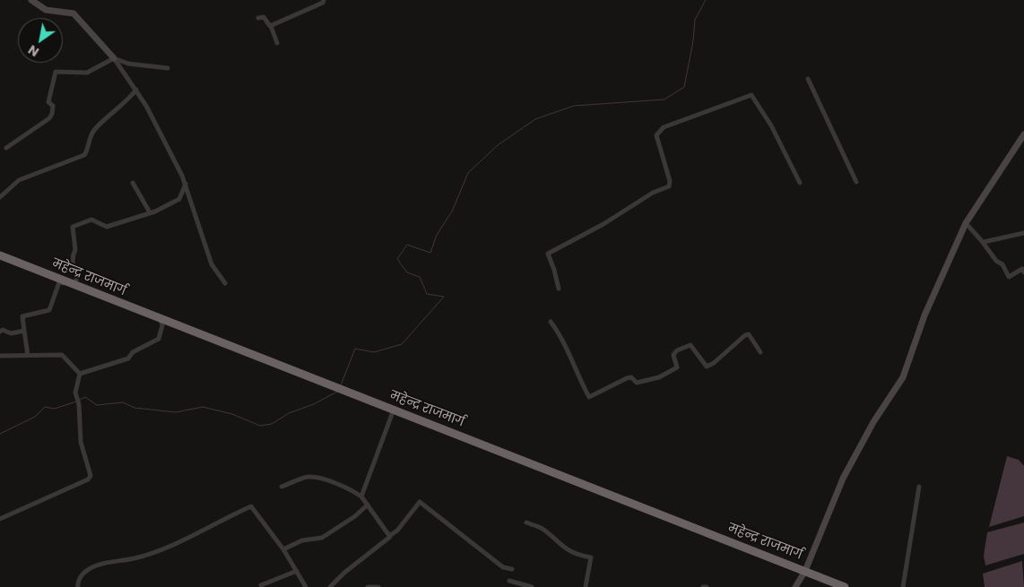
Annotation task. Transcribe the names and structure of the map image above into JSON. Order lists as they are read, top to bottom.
{
  "streets": {
    "highway": ["महेन्द्र राजमार्ग"]
  },
  "north": "bottom left"
}
